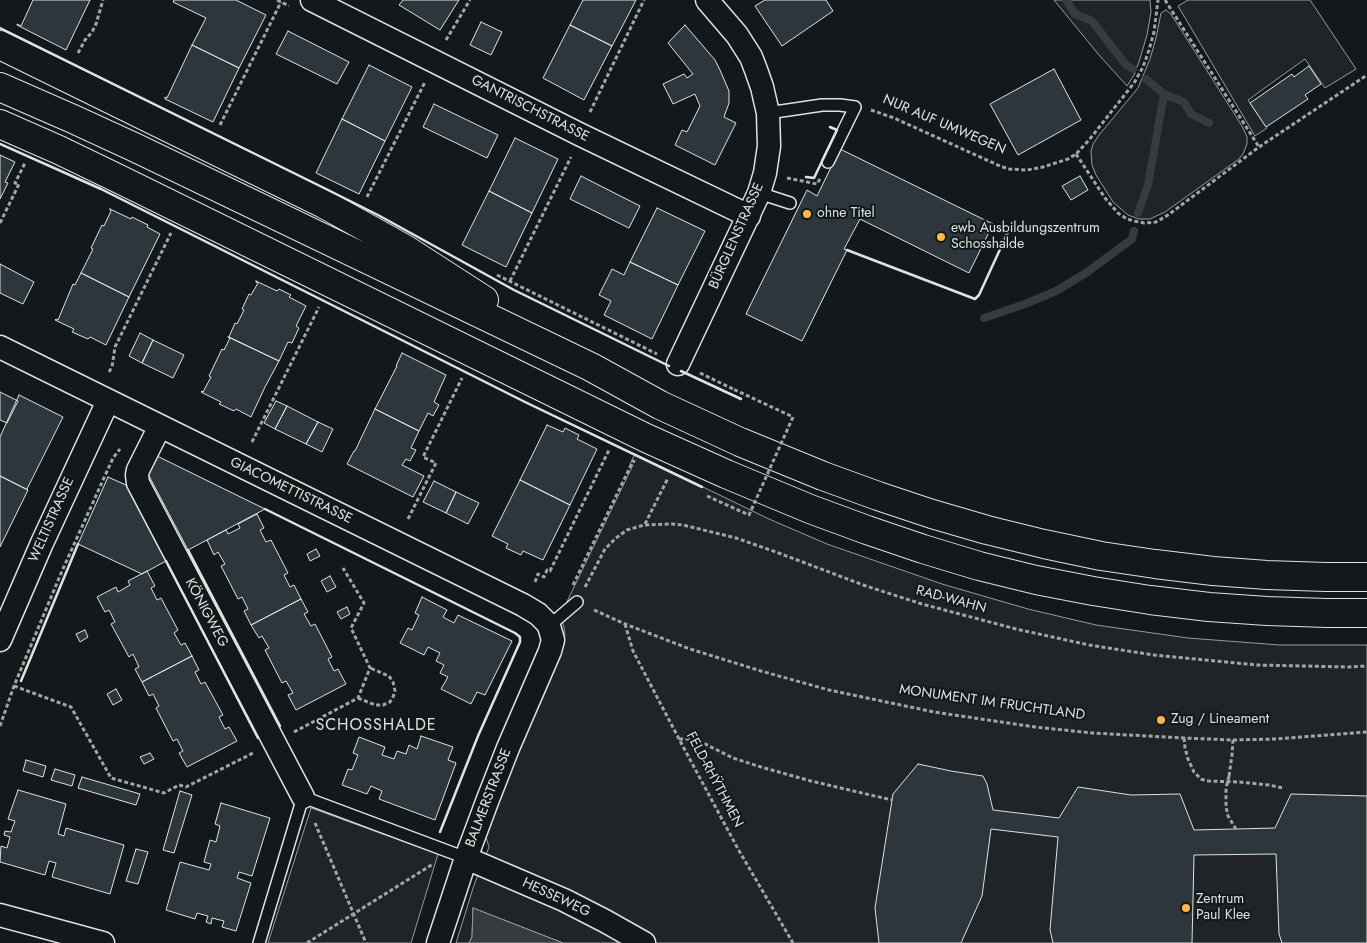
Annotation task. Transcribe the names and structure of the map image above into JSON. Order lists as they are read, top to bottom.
{
  "streets": {
    "street": [
      "GANTRISCHSTRASSE",
      "BÜRGLENSTRASSE",
      "GIACOMETTISTRASSE",
      "WELTISTRASSE",
      "KÖNIGWEG",
      "BALMERSTRASSE",
      "HESSEWEG"
    ],
    "path": [
      "NUR AUF UMWEGEN",
      "RAD-WAHN",
      "MONUMENT IM FRUCHTLAND",
      "FELD-RHŸTHMEN"
    ]
  },
  "crossings": [
    ["GANTRISCHSTRASSE", "BÜRGLENSTRASSE"],
    ["GIACOMETTISTRASSE", "WELTISTRASSE"],
    ["GIACOMETTISTRASSE", "KÖNIGWEG"],
    ["GIACOMETTISTRASSE", "BALMERSTRASSE"],
    ["RAD-WAHN", "MONUMENT IM FRUCHTLAND"],
    ["MONUMENT IM FRUCHTLAND", "FELD-RHŸTHMEN"],
    ["BALMERSTRASSE", "HESSEWEG"]
  ],
  "districts": ["SCHOSSHALDE"],
  "places": [
    "ohne Titel",
    "ewb Ausbildungszentrum Schosshalde",
    "Zug / Lineament",
    "Zentrum Paul Klee"
  ]
}
